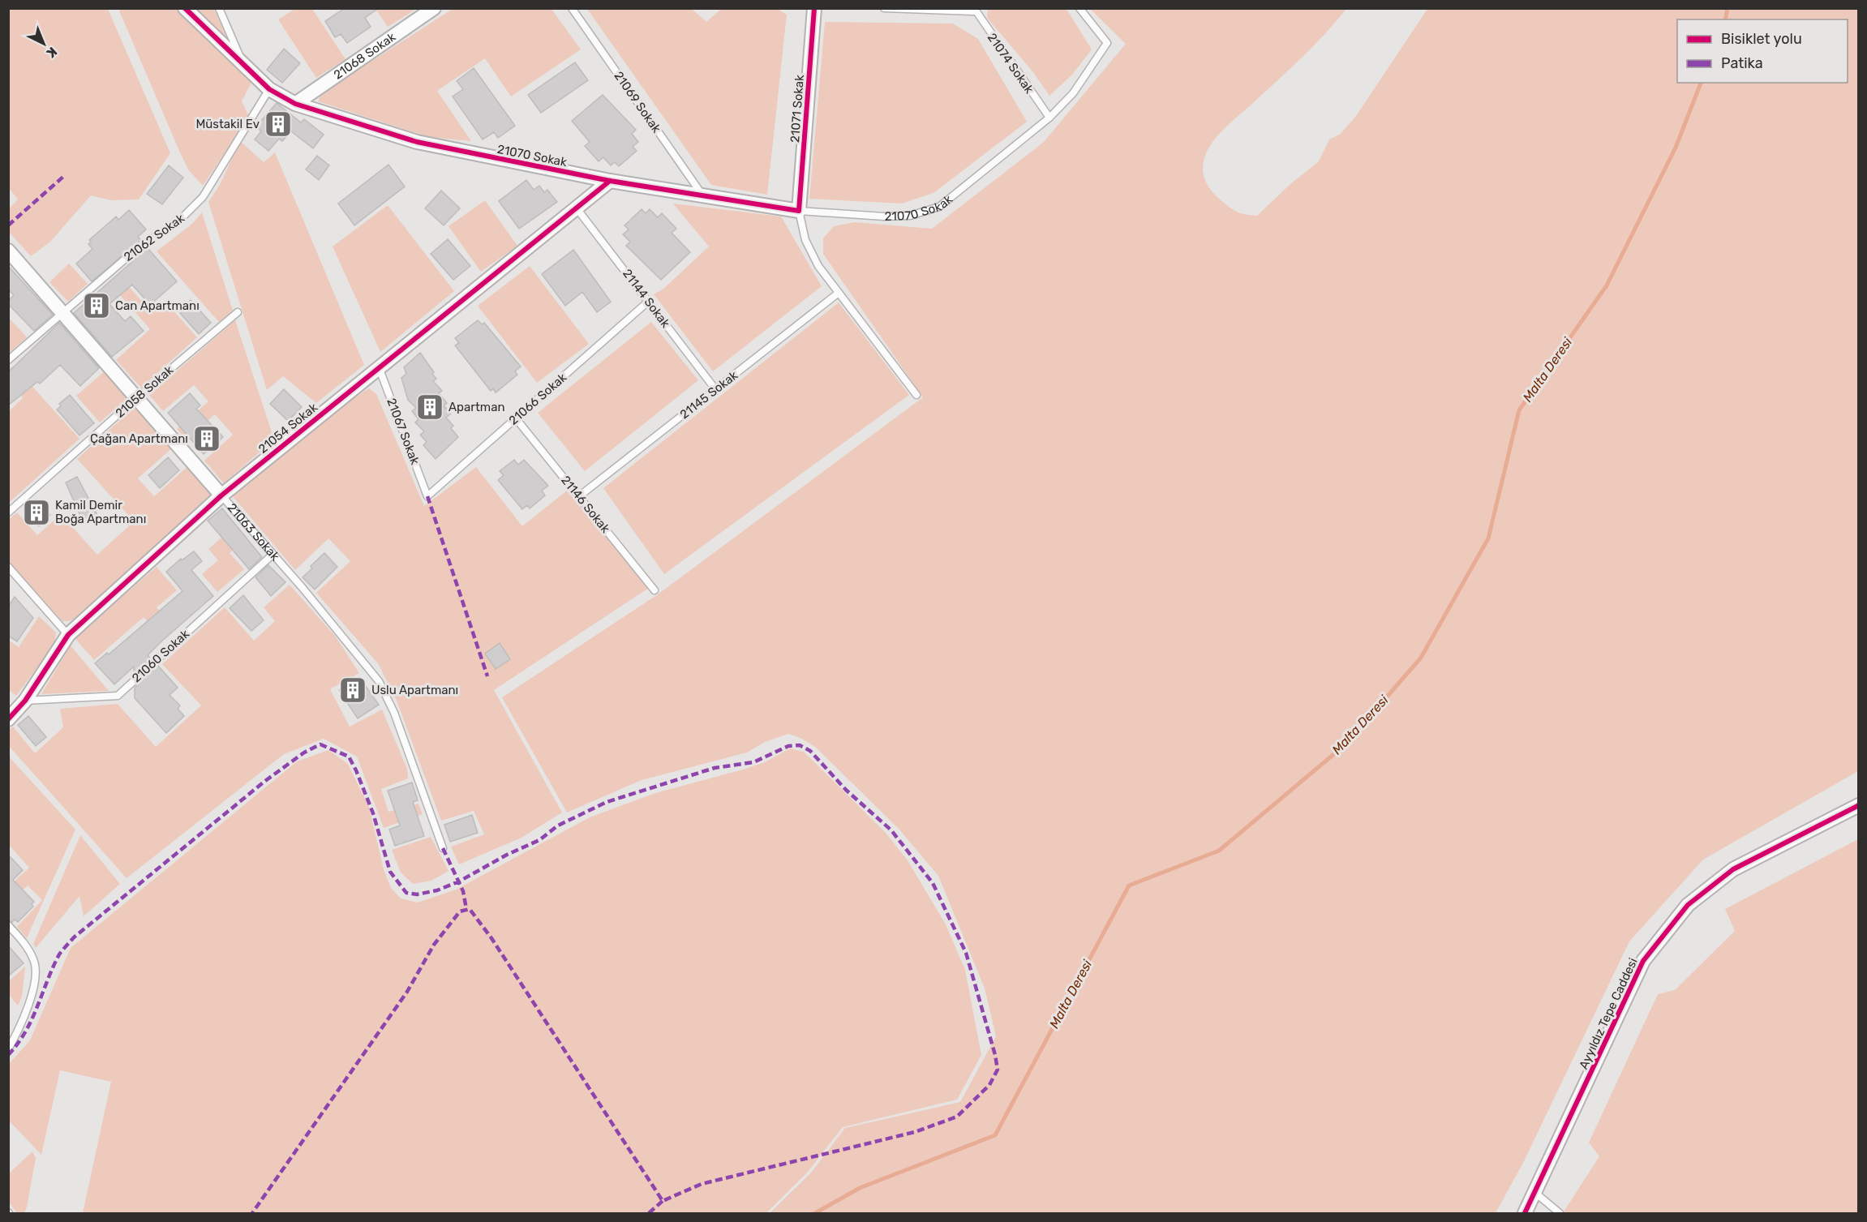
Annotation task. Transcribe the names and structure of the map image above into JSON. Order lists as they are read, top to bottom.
{
  "streets": {
    "street": [
      "21068 Sokak",
      "21071 Sokak",
      "21070 Sokak",
      "21054 Sokak",
      "21063 Sokak",
      "Ayyıldız Tepe Caddesi"
    ],
    "lane": [
      "21074 Sokak",
      "21069 Sokak",
      "21062 Sokak",
      "21144 Sokak",
      "21058 Sokak",
      "21145 Sokak",
      "21066 Sokak",
      "21067 Sokak",
      "21146 Sokak",
      "21060 Sokak"
    ]
  },
  "crossings": [
    ["21068 Sokak", "21070 Sokak"],
    ["21074 Sokak", "21070 Sokak"],
    ["21069 Sokak", "21070 Sokak"],
    ["21071 Sokak", "21070 Sokak"],
    ["21071 Sokak", "21145 Sokak"],
    ["21070 Sokak", "21062 Sokak"],
    ["21070 Sokak", "21054 Sokak"],
    ["21062 Sokak", "21063 Sokak"],
    ["21144 Sokak", "21145 Sokak"],
    ["21144 Sokak", "21066 Sokak"],
    ["21144 Sokak", "21054 Sokak"],
    ["21058 Sokak", "21063 Sokak"],
    ["21145 Sokak", "21146 Sokak"],
    ["21066 Sokak", "21067 Sokak"],
    ["21066 Sokak", "21146 Sokak"],
    ["21054 Sokak", "21067 Sokak"],
    ["21054 Sokak", "21063 Sokak"],
    ["21054 Sokak", "21060 Sokak"],
    ["21063 Sokak", "21060 Sokak"]
  ],
  "water": ["Malta Deresi"],
  "places": {
    "building": [
      "Müstakil Ev",
      "Can Apartmanı",
      "Apartman",
      "Çağan Apartmanı",
      "Kamil Demir Boğa Apartmanı",
      "Uslu Apartmanı"
    ]
  },
  "legend": ["Bisiklet yolu", "Patika"],
  "north": "bottom right"
}
